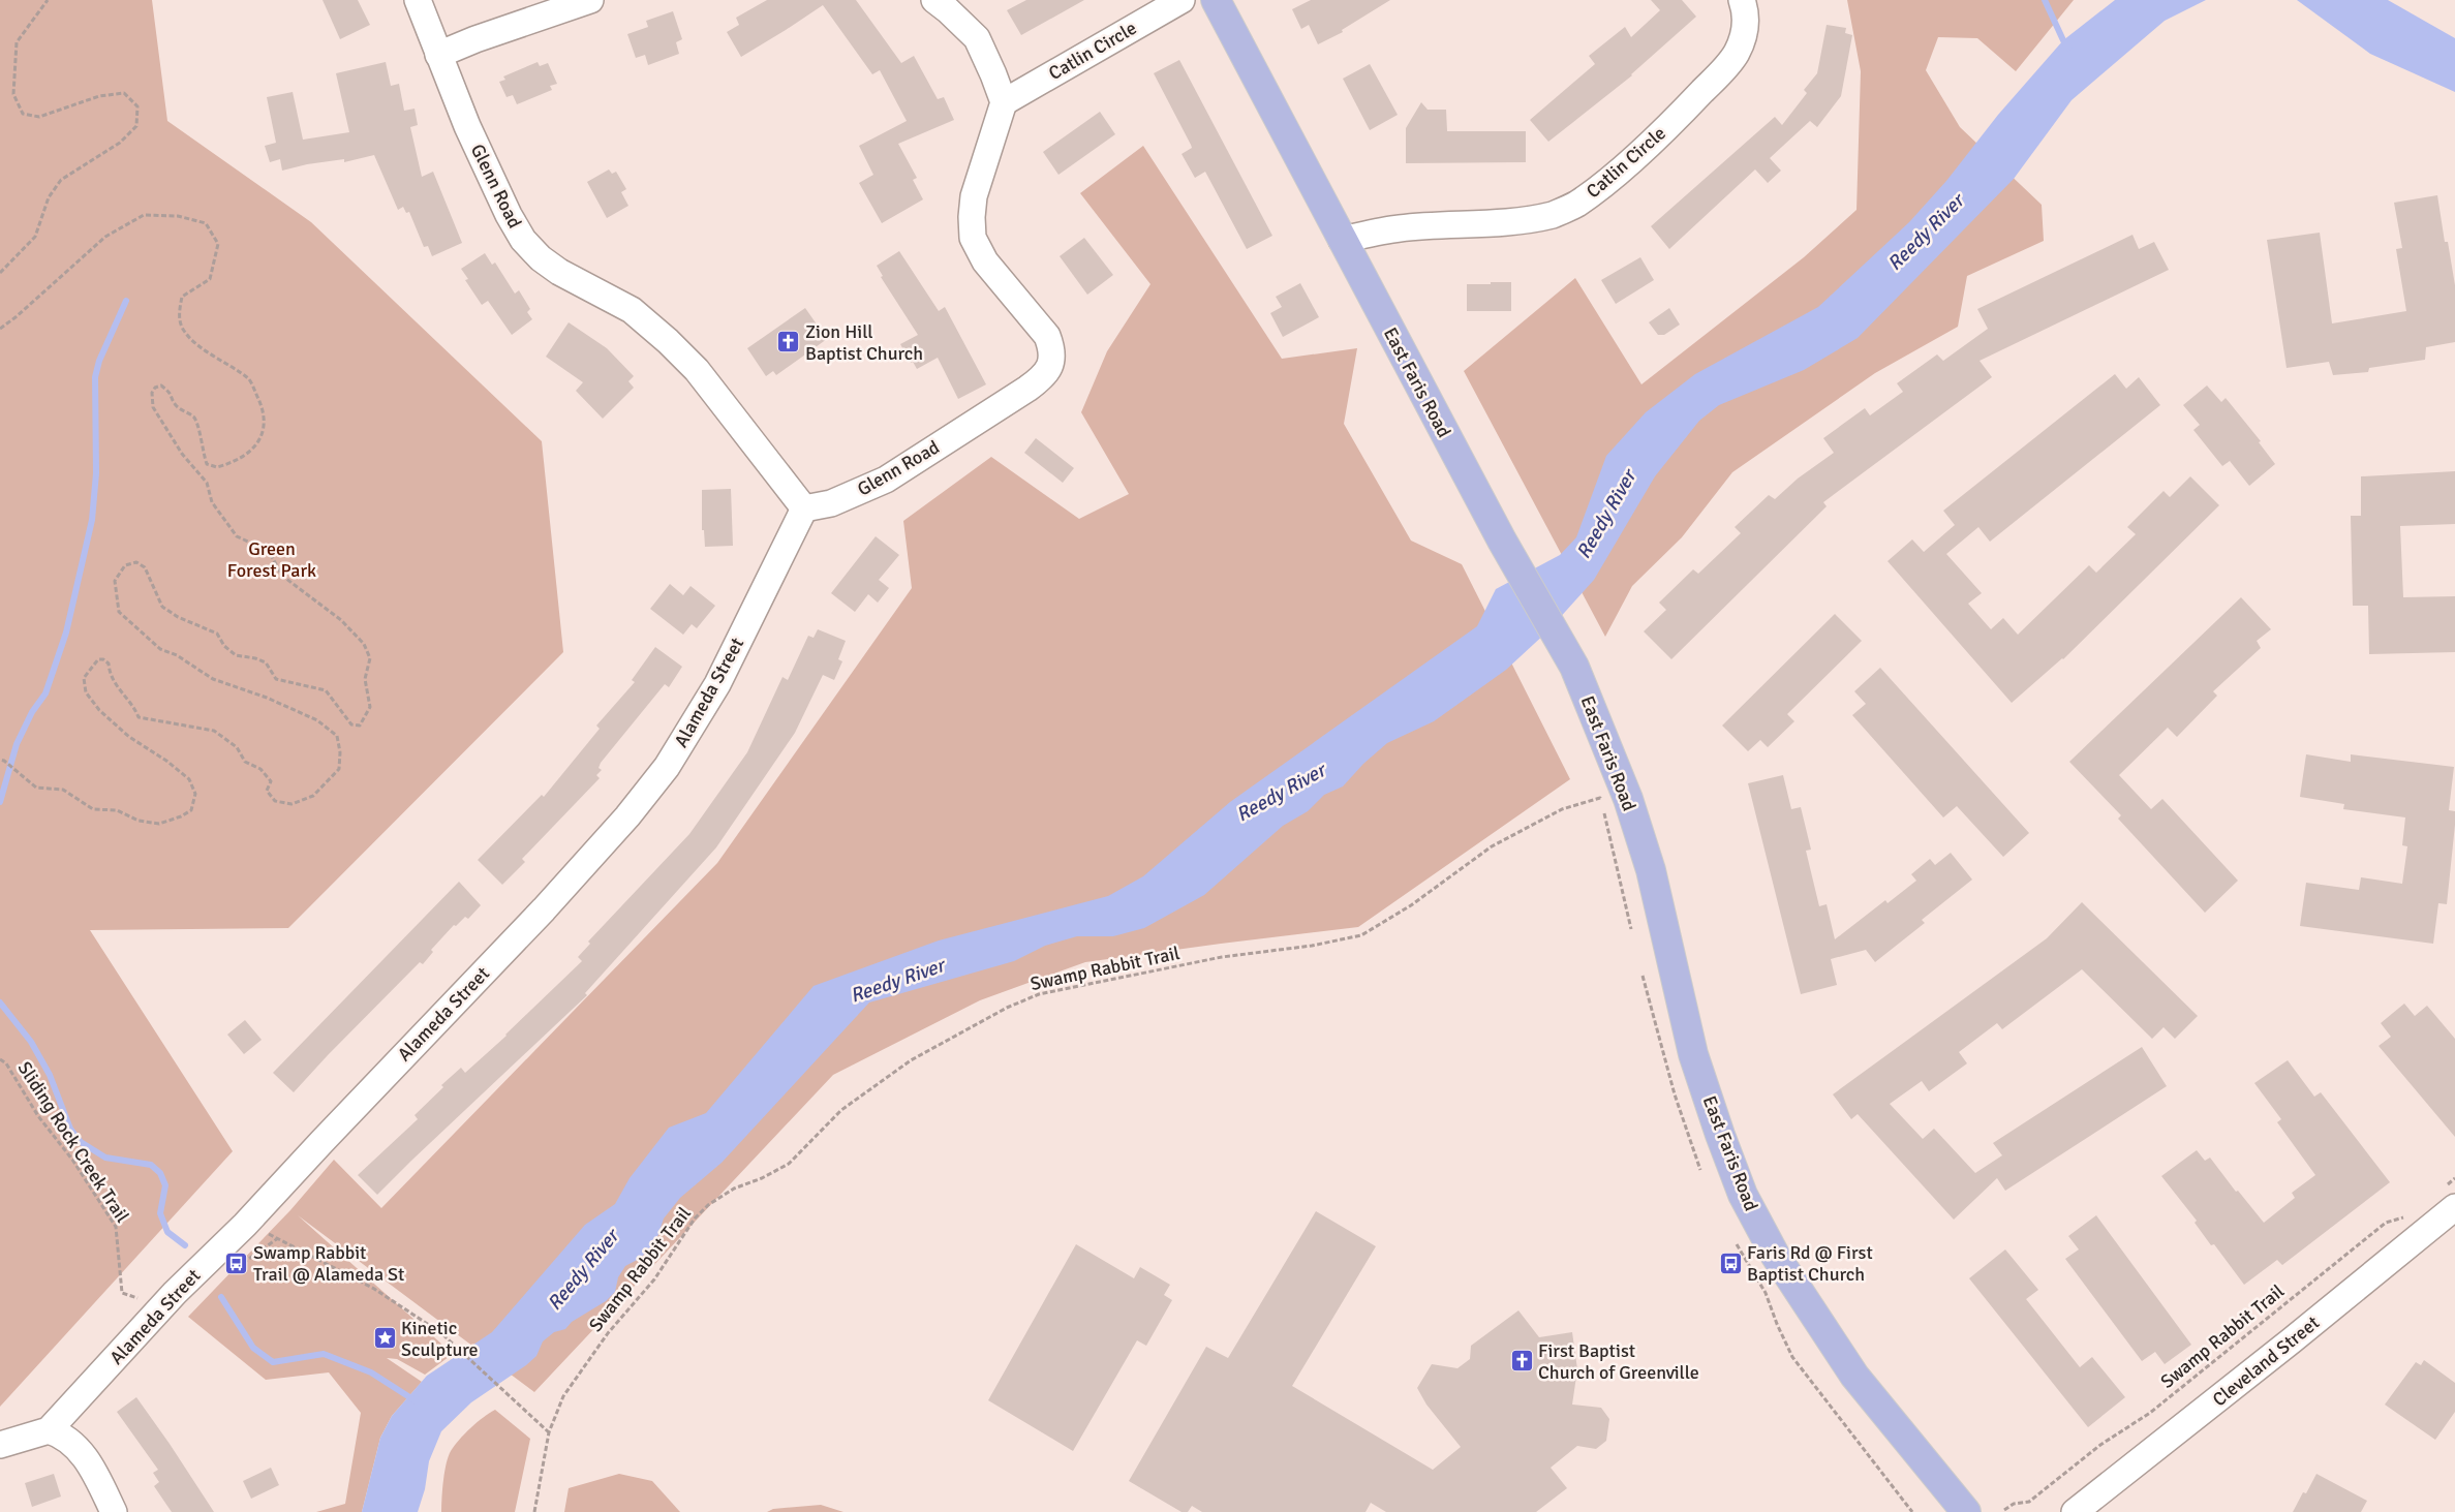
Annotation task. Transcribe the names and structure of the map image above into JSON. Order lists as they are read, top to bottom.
{
  "streets": {
    "main road": ["East Faris Road"],
    "street": [
      "Catlin Circle",
      "Glenn Road",
      "Alameda Street",
      "Cleveland Street"
    ],
    "path": ["Swamp Rabbit Trail", "Sliding Rock Creek Trail"]
  },
  "crossings": [
    ["Catlin Circle", "Glenn Road"],
    ["Catlin Circle", "East Faris Road"],
    ["Glenn Road", "Alameda Street"]
  ],
  "water": ["Reedy River"],
  "parks": ["Green Forest Park"],
  "places": {
    "church": ["Zion Hill Baptist Church", "First Baptist Church of Greenville"],
    "bus stop": ["Swamp Rabbit Trail @ Alameda St", "Faris Rd @ First Baptist Church"],
    "place": ["Kinetic Sculpture"]
  }
}
